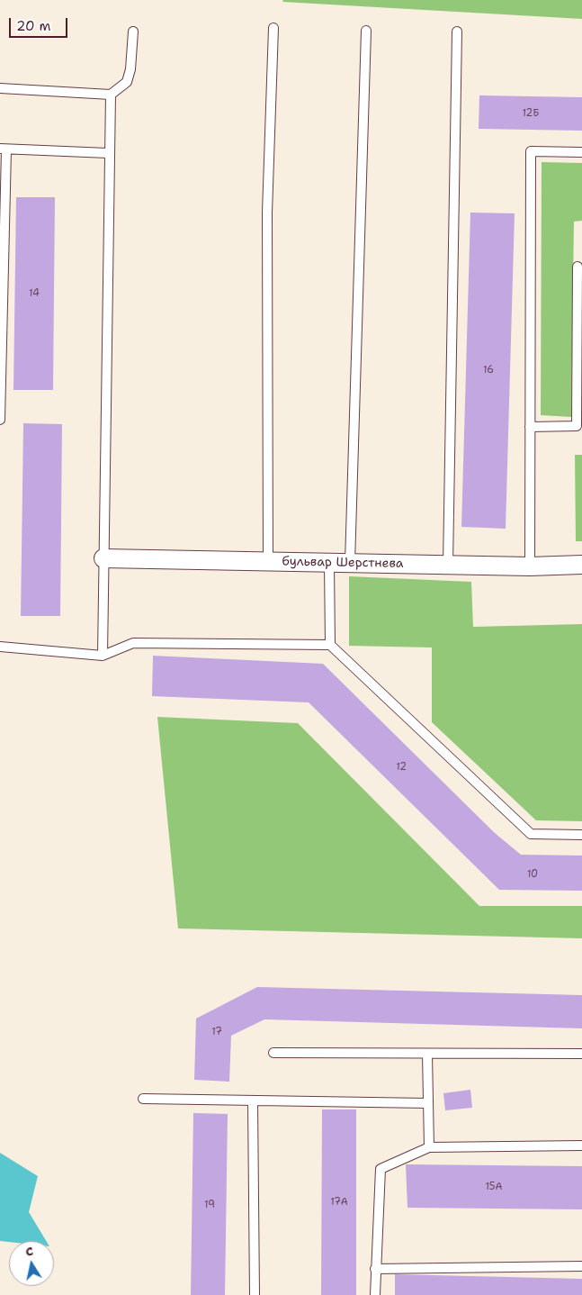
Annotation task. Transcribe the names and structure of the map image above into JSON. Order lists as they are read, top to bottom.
{
  "streets": {
    "street": ["бульвар Шерстнева"]
  },
  "house_numbers": [
    "12Б",
    "14",
    "16",
    "12",
    "10",
    "17",
    "15А",
    "17А",
    "19"
  ],
  "scale_bar": "20 m",
  "north": "top"
}
